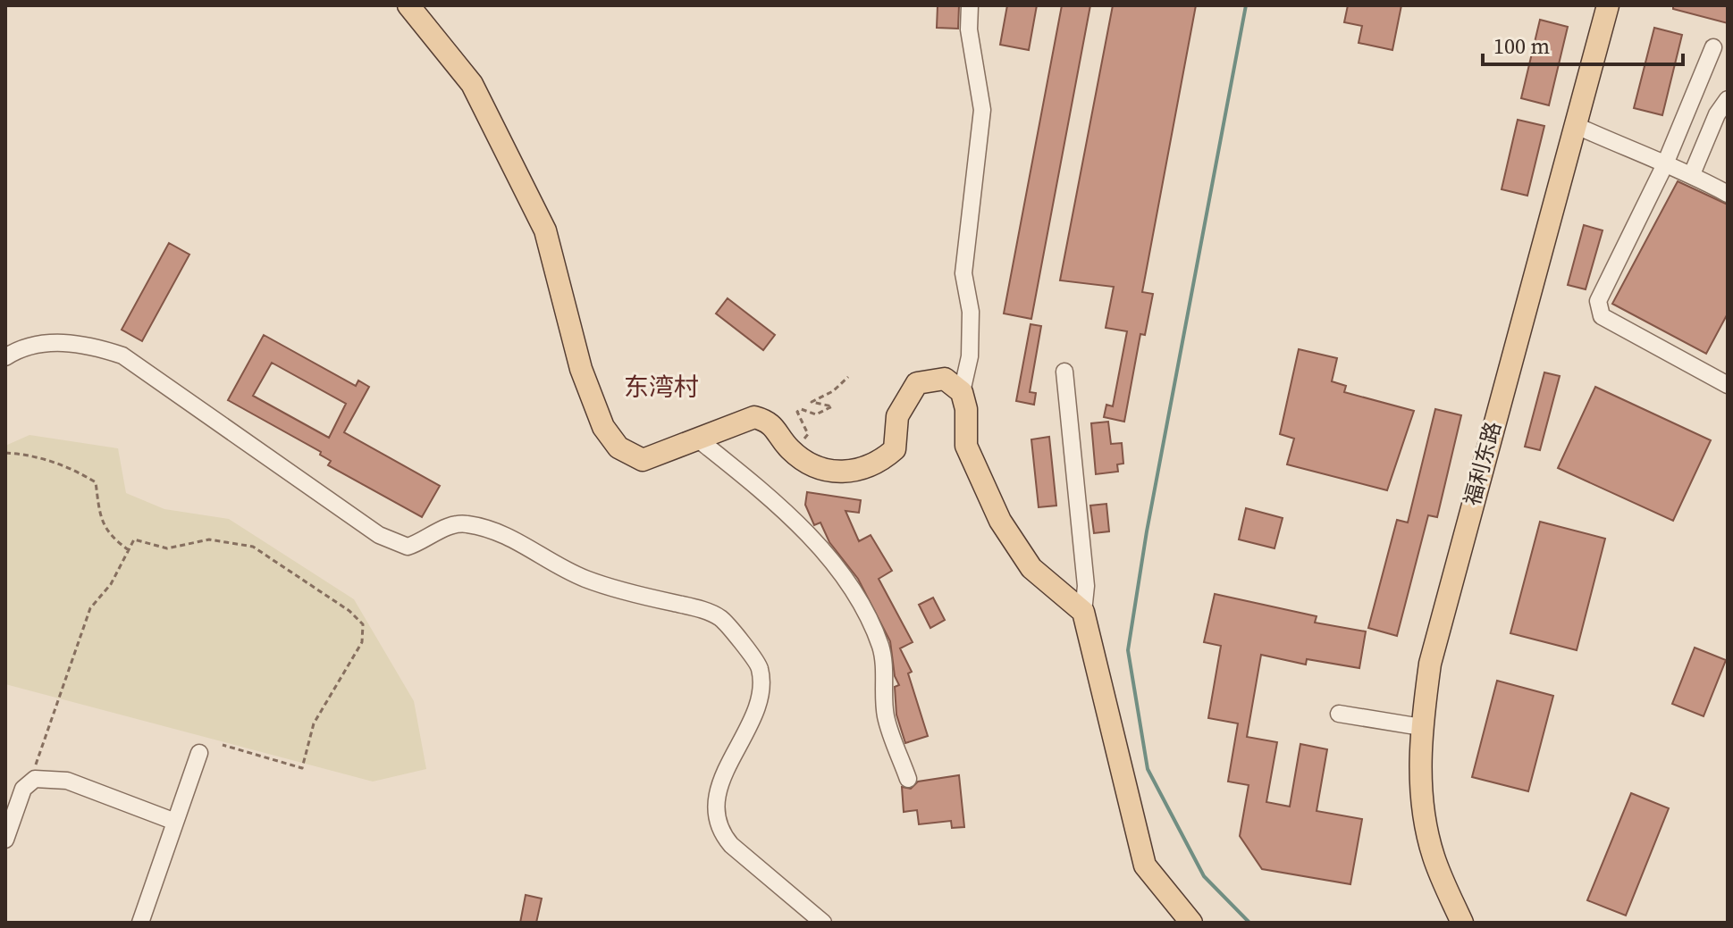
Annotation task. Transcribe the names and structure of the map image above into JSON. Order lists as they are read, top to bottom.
{
  "streets": {
    "main road": ["福利东路"]
  },
  "districts": ["东湾村"],
  "scale_bar": "100 m"
}
